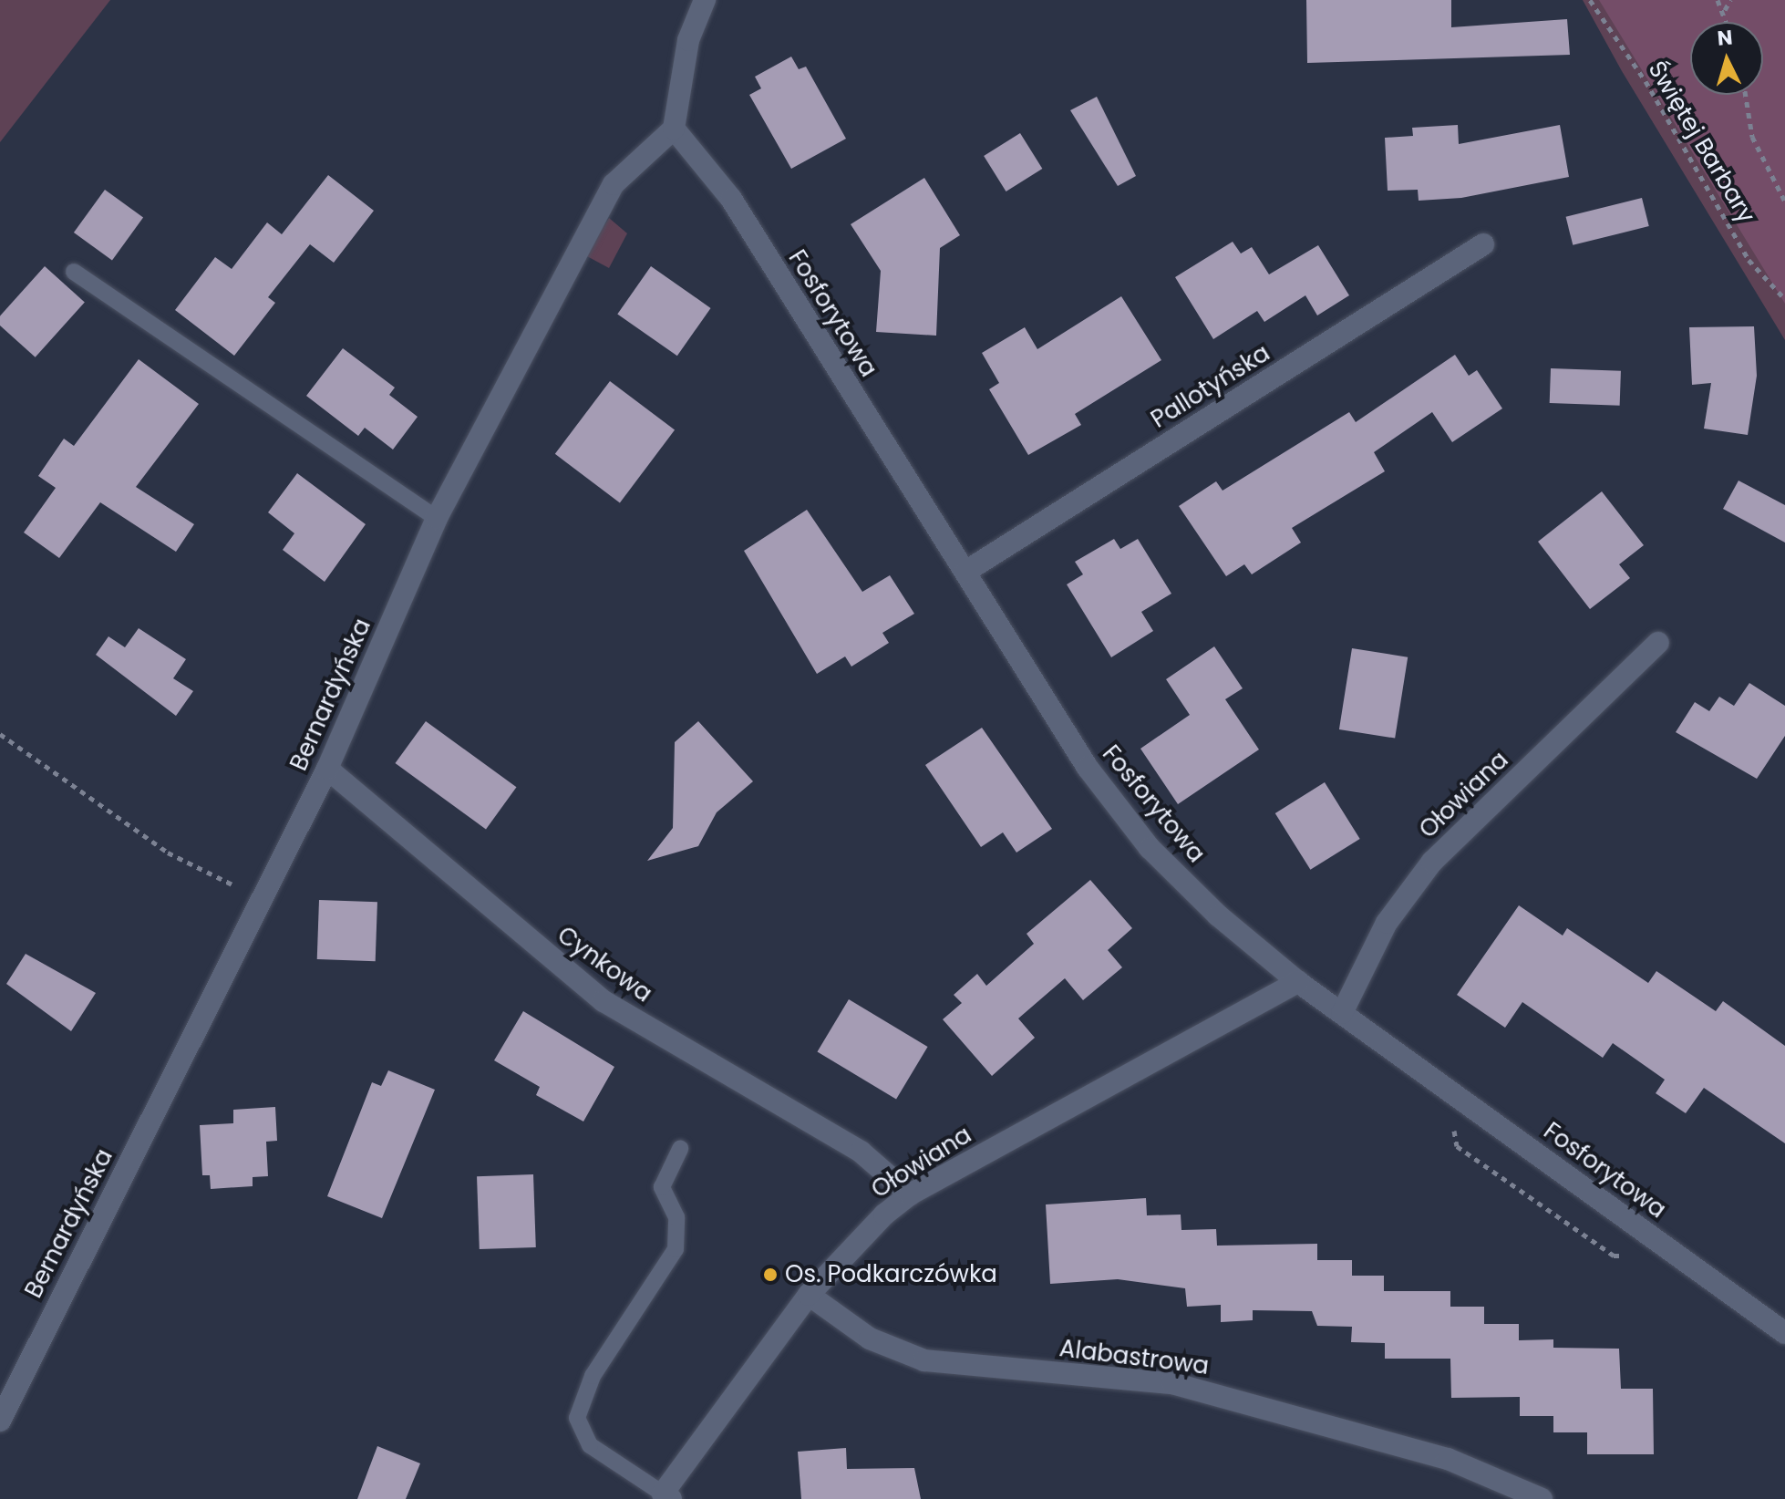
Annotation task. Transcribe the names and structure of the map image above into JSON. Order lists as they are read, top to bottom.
{
  "streets": {
    "street": [
      "Fosforytowa",
      "Pallotyńska",
      "Bernardyńska",
      "Ołowiana",
      "Cynkowa",
      "Alabastrowa"
    ],
    "path": ["Świętej Barbary"]
  },
  "crossings": [
    ["Fosforytowa", "Pallotyńska"],
    ["Fosforytowa", "Bernardyńska"],
    ["Fosforytowa", "Ołowiana"],
    ["Bernardyńska", "Cynkowa"],
    ["Ołowiana", "Cynkowa"],
    ["Ołowiana", "Alabastrowa"]
  ],
  "places": ["Os. Podkarczówka"],
  "north": "top"
}
